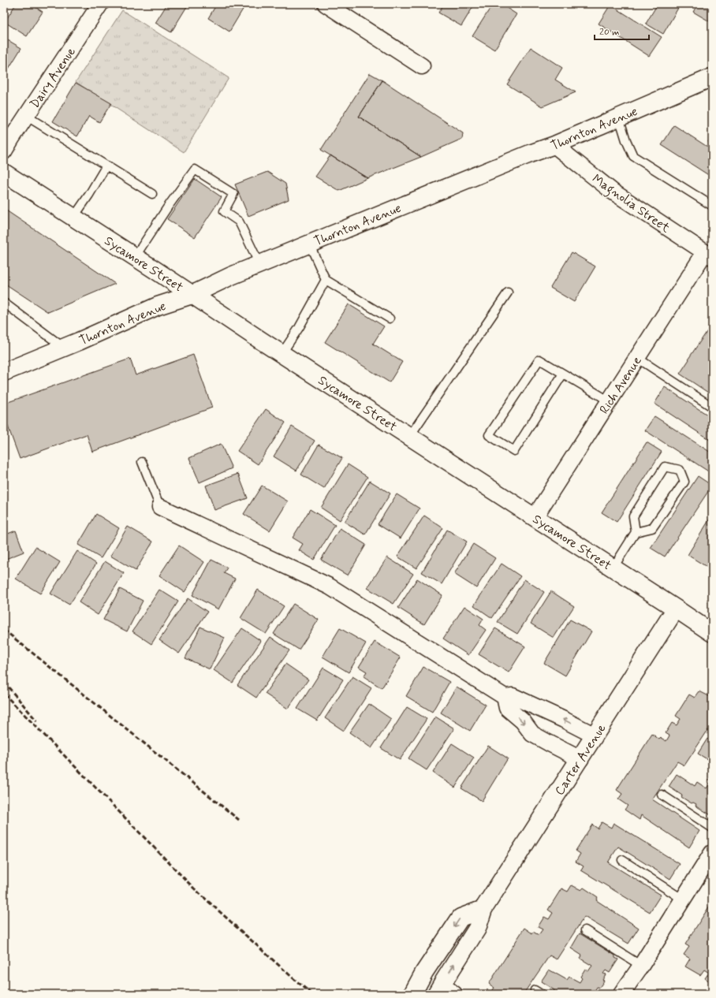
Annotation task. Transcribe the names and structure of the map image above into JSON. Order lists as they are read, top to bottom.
{
  "streets": {
    "street": [
      "Dairy Avenue",
      "Thornton Avenue",
      "Magnolia Street",
      "Sycamore Street",
      "Rich Avenue",
      "Carter Avenue"
    ]
  },
  "crossings": [
    ["Thornton Avenue", "Magnolia Street"],
    ["Thornton Avenue", "Sycamore Street"],
    ["Magnolia Street", "Rich Avenue"],
    ["Sycamore Street", "Rich Avenue"],
    ["Sycamore Street", "Carter Avenue"]
  ],
  "scale_bar": "20 m"
}
